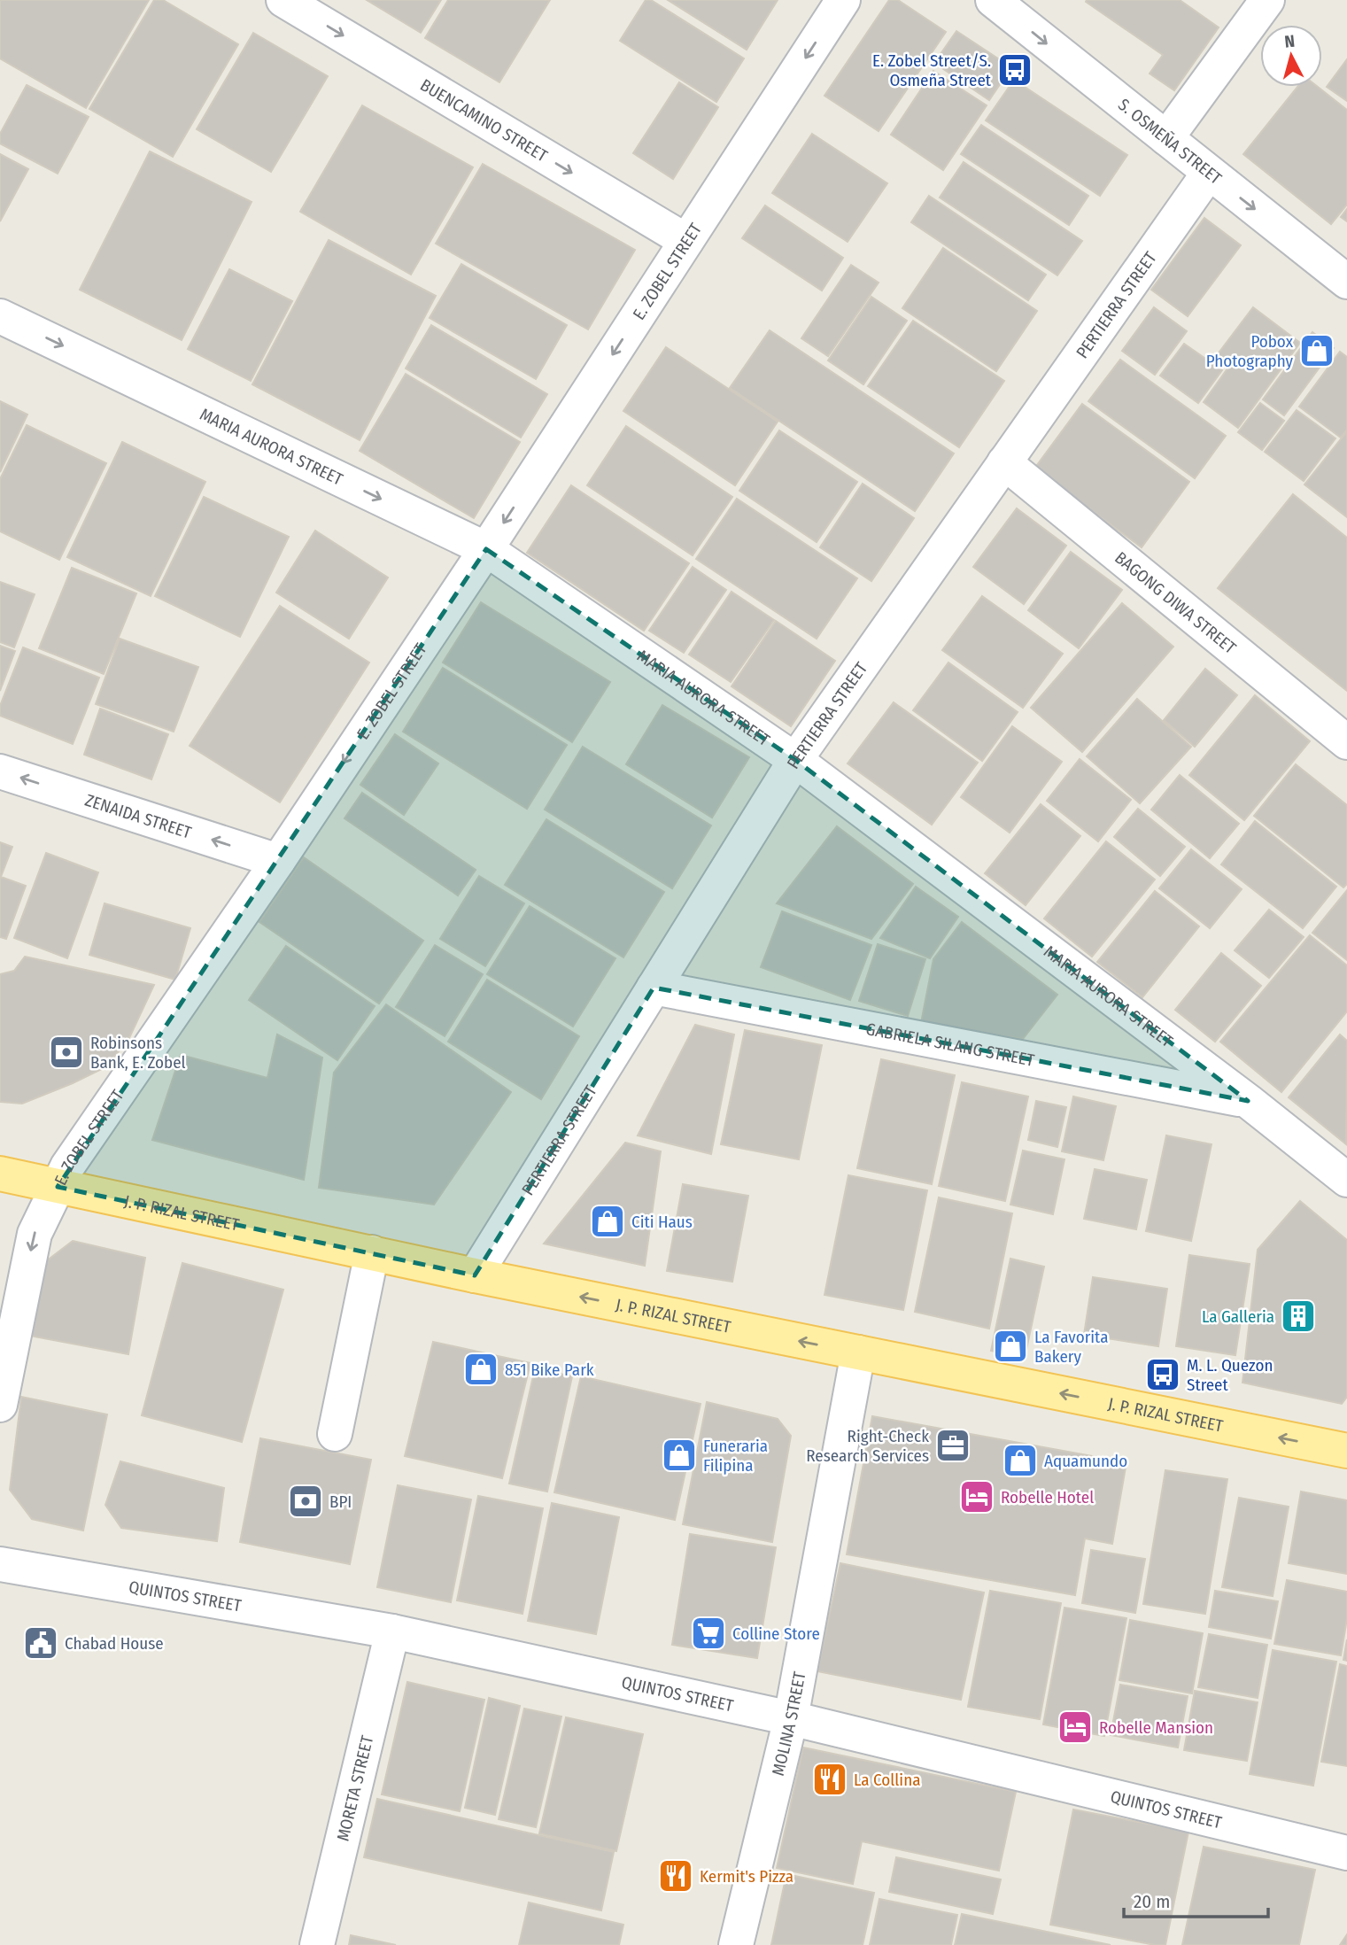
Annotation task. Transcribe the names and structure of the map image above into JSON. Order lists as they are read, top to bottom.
{
  "streets": {
    "main road": ["J. P. RIZAL STREET"],
    "street": [
      "BUENCAMINO STREET",
      "S. OSMEÑA STREET",
      "E. ZOBEL STREET",
      "PERTIERRA STREET",
      "MARIA AURORA STREET",
      "BAGONG DIWA STREET",
      "ZENAIDA STREET",
      "GABRIELA SILANG STREET",
      "QUINTOS STREET",
      "MOLINA STREET",
      "MORETA STREET"
    ]
  },
  "crossings": [
    ["BUENCAMINO STREET", "E. ZOBEL STREET"],
    ["S. OSMEÑA STREET", "PERTIERRA STREET"],
    ["E. ZOBEL STREET", "MARIA AURORA STREET"],
    ["E. ZOBEL STREET", "ZENAIDA STREET"],
    ["E. ZOBEL STREET", "J. P. RIZAL STREET"],
    ["PERTIERRA STREET", "MARIA AURORA STREET"],
    ["PERTIERRA STREET", "BAGONG DIWA STREET"],
    ["PERTIERRA STREET", "GABRIELA SILANG STREET"],
    ["PERTIERRA STREET", "J. P. RIZAL STREET"],
    ["MARIA AURORA STREET", "GABRIELA SILANG STREET"],
    ["J. P. RIZAL STREET", "MOLINA STREET"],
    ["QUINTOS STREET", "MOLINA STREET"],
    ["QUINTOS STREET", "MORETA STREET"]
  ],
  "one_way": [
    "BUENCAMINO STREET",
    "S. OSMEÑA STREET",
    "E. ZOBEL STREET",
    "ZENAIDA STREET",
    "J. P. RIZAL STREET"
  ],
  "places": {
    "bus stop": ["E. Zobel Street/S. Osmeña Street", "M. L. Quezon Street"],
    "shop": [
      "Pobox Photography",
      "Citi Haus",
      "La Favorita Bakery",
      "851 Bike Park",
      "Funeraria Filipina",
      "Aquamundo"
    ],
    "bank": ["Robinsons Bank, E. Zobel", "BPI"],
    "building": ["La Galleria"],
    "office": ["Right-Check Research Services"],
    "hotel": ["Robelle Hotel", "Robelle Mansion"],
    "supermarket": ["Colline Store"],
    "public building": ["Chabad House"],
    "restaurant": ["La Collina", "Kermit's Pizza"]
  },
  "scale_bar": "20 m",
  "north": "top"
}
